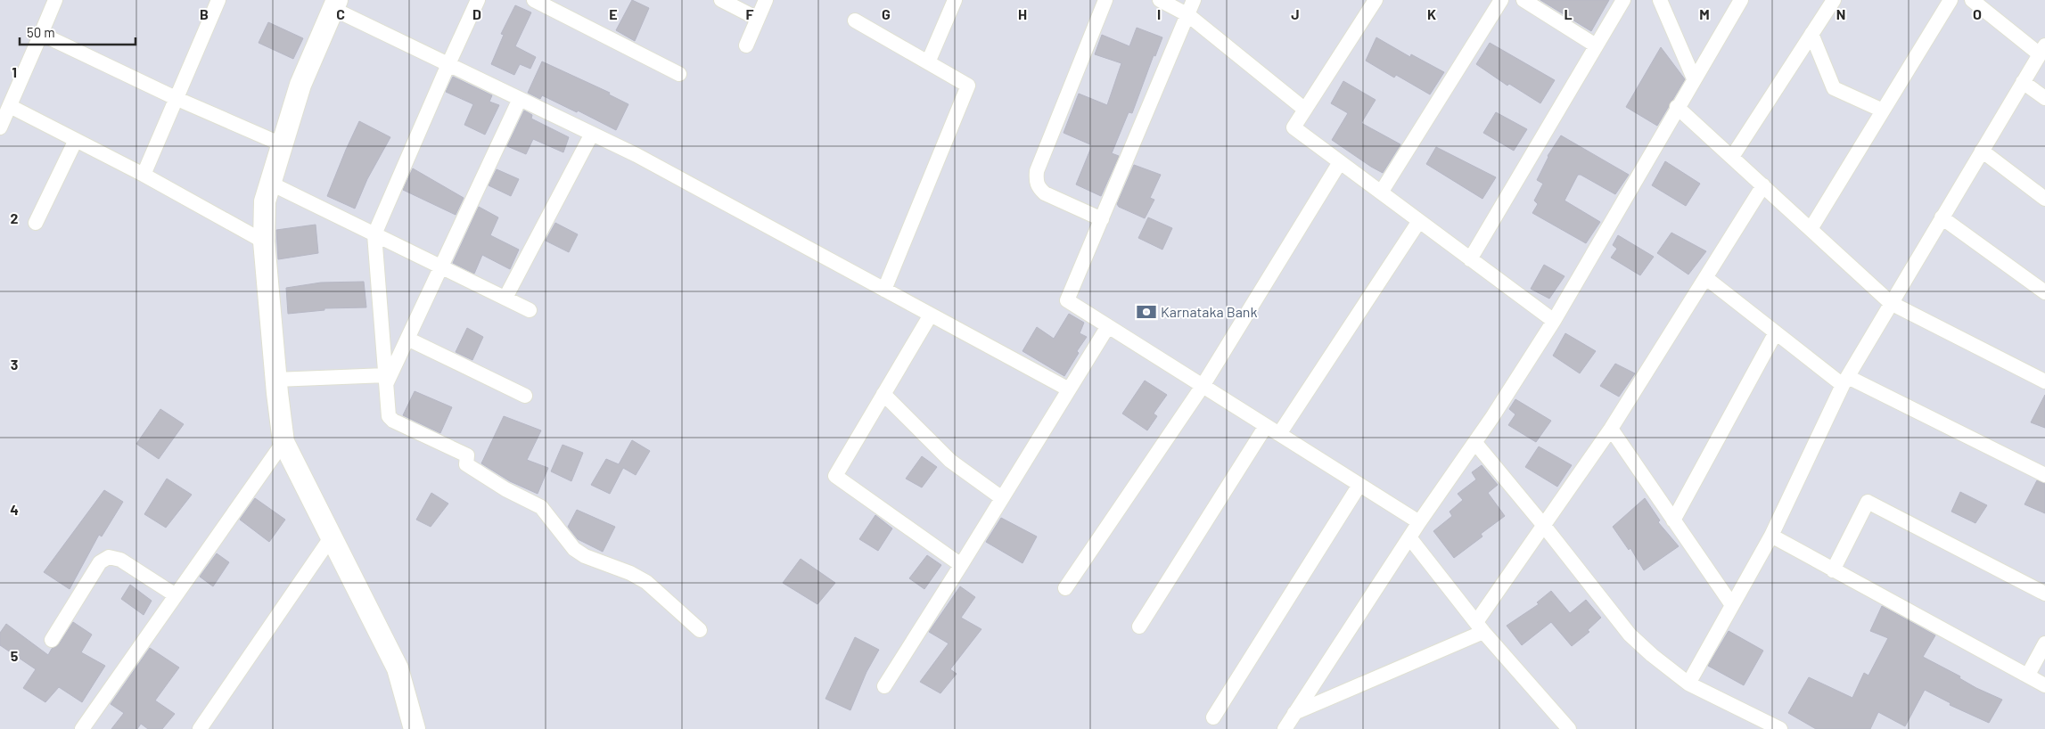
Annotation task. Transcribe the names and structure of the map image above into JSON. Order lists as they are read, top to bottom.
{
  "places": {
    "bank": ["Karnataka Bank"]
  },
  "scale_bar": "50 m",
  "grid": {
    "columns": [
      "B",
      "C",
      "D",
      "E",
      "F",
      "G",
      "H",
      "I",
      "J",
      "K",
      "L",
      "M",
      "N",
      "O"
    ],
    "rows": [
      "1",
      "2",
      "3",
      "4",
      "5"
    ]
  }
}
